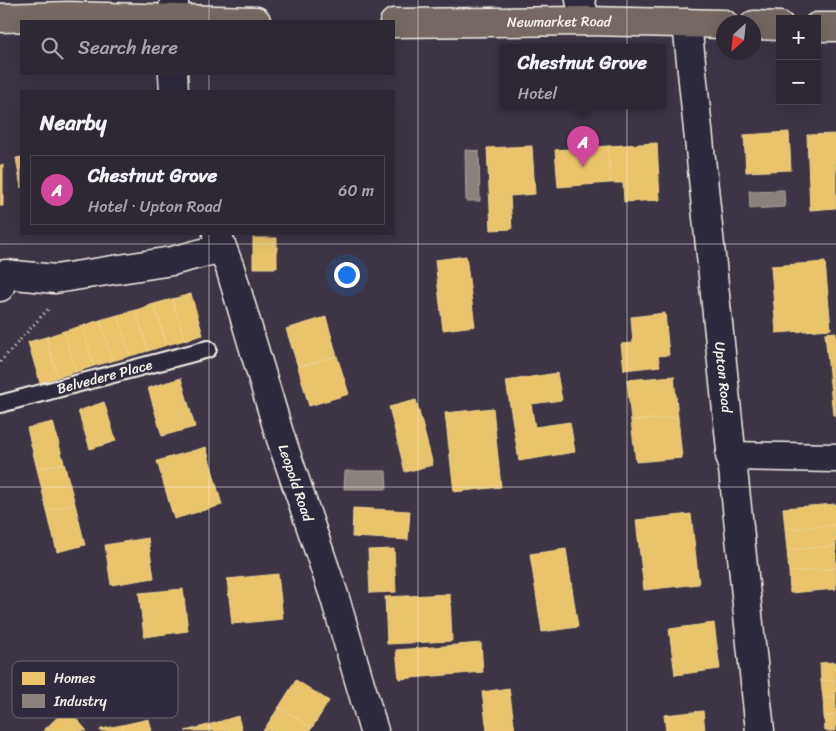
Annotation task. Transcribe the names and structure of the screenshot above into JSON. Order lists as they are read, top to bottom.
{
  "streets": {
    "highway": ["Newmarket Road"],
    "street": ["Upton Road", "Leopold Road"],
    "lane": ["Belvedere Place"]
  },
  "crossings": [
    ["Newmarket Road", "Upton Road"]
  ],
  "legend": ["Homes", "Industry"],
  "north": "bottom left",
  "page": {
    "map_buttons": ["+", "−"],
    "search": "Search here",
    "popup": ["Chestnut Grove", "Hotel"],
    "heading": "Nearby",
    "pins": "A",
    "list": [
      {
        "mark": "A",
        "name": "Chestnut Grove",
        "note": "Hotel · Upton Road",
        "value": "60 m"
      }
    ]
  }
}
